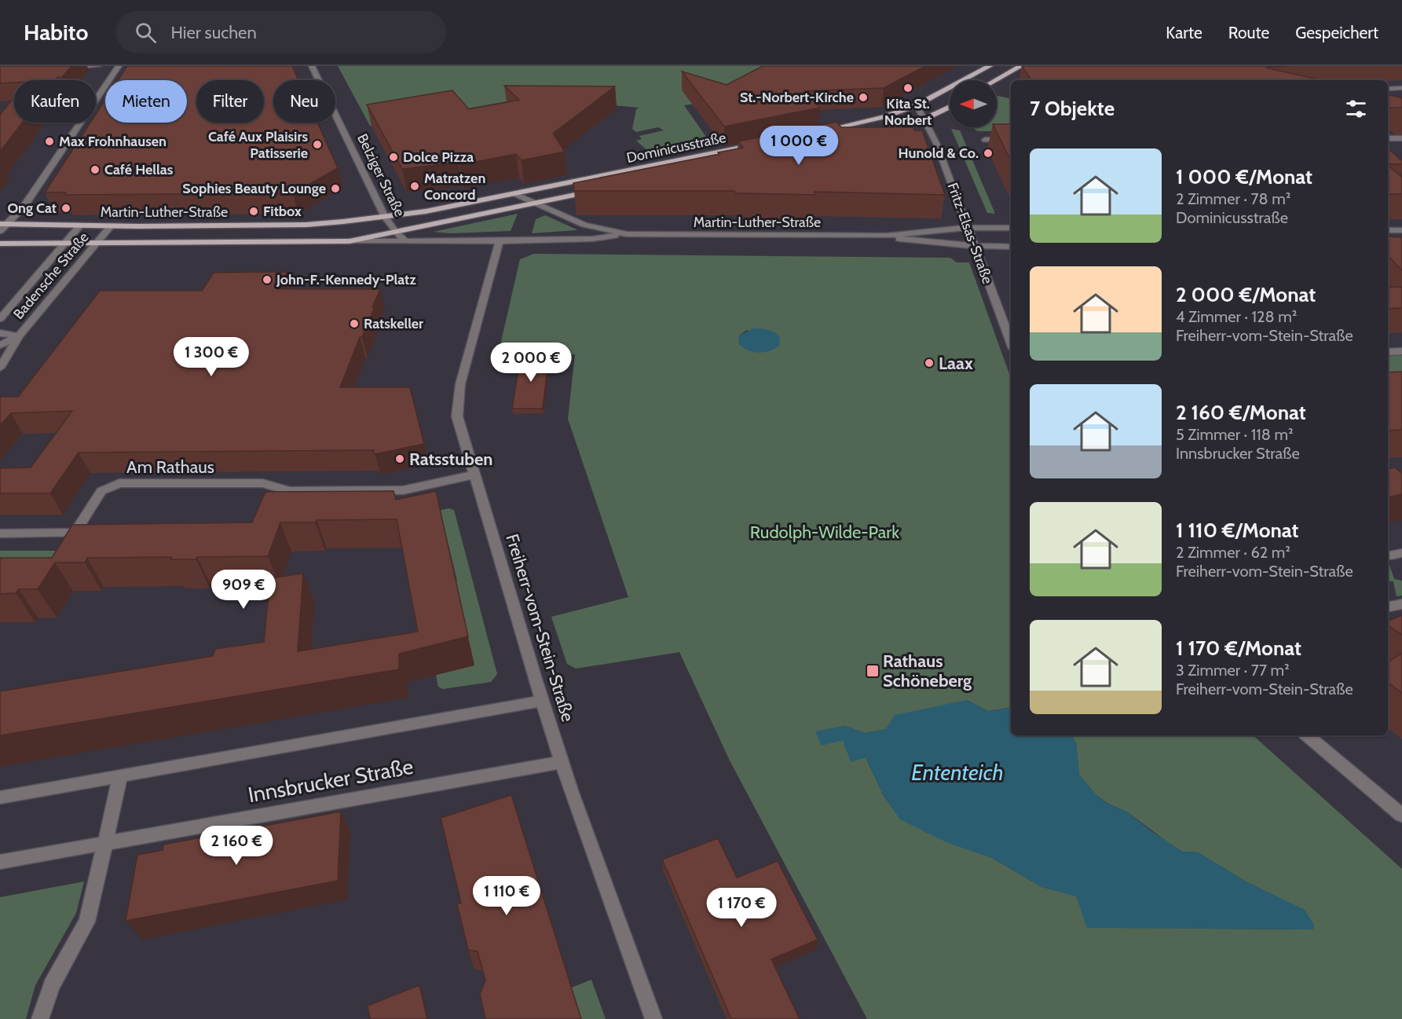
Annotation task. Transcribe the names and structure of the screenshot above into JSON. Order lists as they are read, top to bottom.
{
  "streets": {
    "main road": ["Dominicusstraße", "Martin-Luther-Straße"],
    "street": [
      "Belziger Straße",
      "Fritz-Elsas-Straße",
      "Badensche Straße",
      "Am Rathaus",
      "Freiherr-vom-Stein-Straße",
      "Innsbrucker Straße"
    ]
  },
  "crossings": [
    ["Dominicusstraße", "Belziger Straße"],
    ["Dominicusstraße", "Martin-Luther-Straße"],
    ["Belziger Straße", "Martin-Luther-Straße"],
    ["Martin-Luther-Straße", "Fritz-Elsas-Straße"],
    ["Martin-Luther-Straße", "Badensche Straße"],
    ["Martin-Luther-Straße", "Freiherr-vom-Stein-Straße"],
    ["Am Rathaus", "Freiherr-vom-Stein-Straße"],
    ["Freiherr-vom-Stein-Straße", "Innsbrucker Straße"]
  ],
  "water": ["Ententeich"],
  "parks": ["Rudolph-Wilde-Park"],
  "places": {
    "other": [
      "Kita St. Norbert",
      "St.-Norbert-Kirche",
      "Max Frohnhausen",
      "Café Aux Plaisirs Patisserie",
      "Hunold & Co.",
      "Dolce Pizza",
      "Café Hellas",
      "Matratzen Concord",
      "Sophies Beauty Lounge",
      "Ong Cat",
      "Fitbox",
      "John-F.-Kennedy-Platz",
      "Ratskeller",
      "Laax",
      "Ratsstuben"
    ],
    "transit": ["Rathaus Schöneberg"]
  },
  "north": "left",
  "page": {
    "header": "Habito",
    "search": "Hier suchen",
    "nav": ["Karte", "Route", "Gespeichert"],
    "chip": [
      "Kaufen",
      "Mieten",
      "Filter",
      "Neu"
    ],
    "heading": "7 Objekte",
    "price": [
      "1 000 €",
      "1 300 €",
      "2 000 €",
      "909 €",
      "2 160 €",
      "1 110 €",
      "1 170 €"
    ],
    "list": [
      {
        "name": "1 000 €/Monat",
        "note": "2 Zimmer · 78 m² · Dominicusstraße"
      },
      {
        "name": "2 000 €/Monat",
        "note": "4 Zimmer · 128 m² · Freiherr-vom-Stein-Straße"
      },
      {
        "name": "2 160 €/Monat",
        "note": "5 Zimmer · 118 m² · Innsbrucker Straße"
      },
      {
        "name": "1 110 €/Monat",
        "note": "2 Zimmer · 62 m² · Freiherr-vom-Stein-Straße"
      },
      {
        "name": "1 170 €/Monat",
        "note": "3 Zimmer · 77 m² · Freiherr-vom-Stein-Straße"
      }
    ]
  }
}
